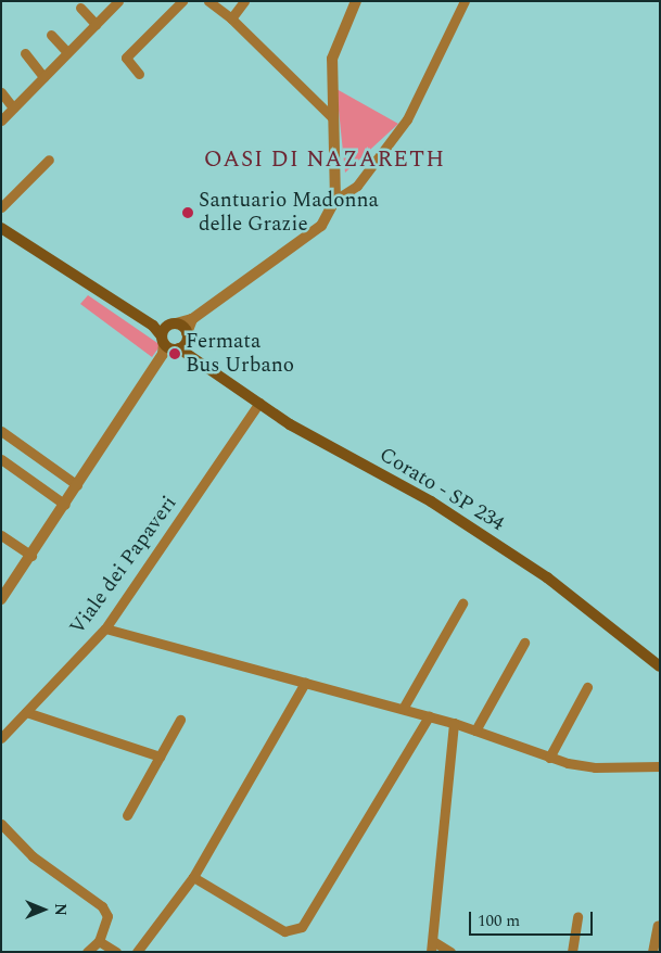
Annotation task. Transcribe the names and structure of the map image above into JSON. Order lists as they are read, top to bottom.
{
  "streets": {
    "main road": ["Corato - SP 234"],
    "street": ["Viale dei Papaveri"]
  },
  "crossings": [
    ["Corato - SP 234", "Viale dei Papaveri"]
  ],
  "districts": ["OASI DI NAZARETH"],
  "places": ["Santuario Madonna delle Grazie", "Fermata Bus Urbano"],
  "scale_bar": "100 m",
  "north": "right"
}
